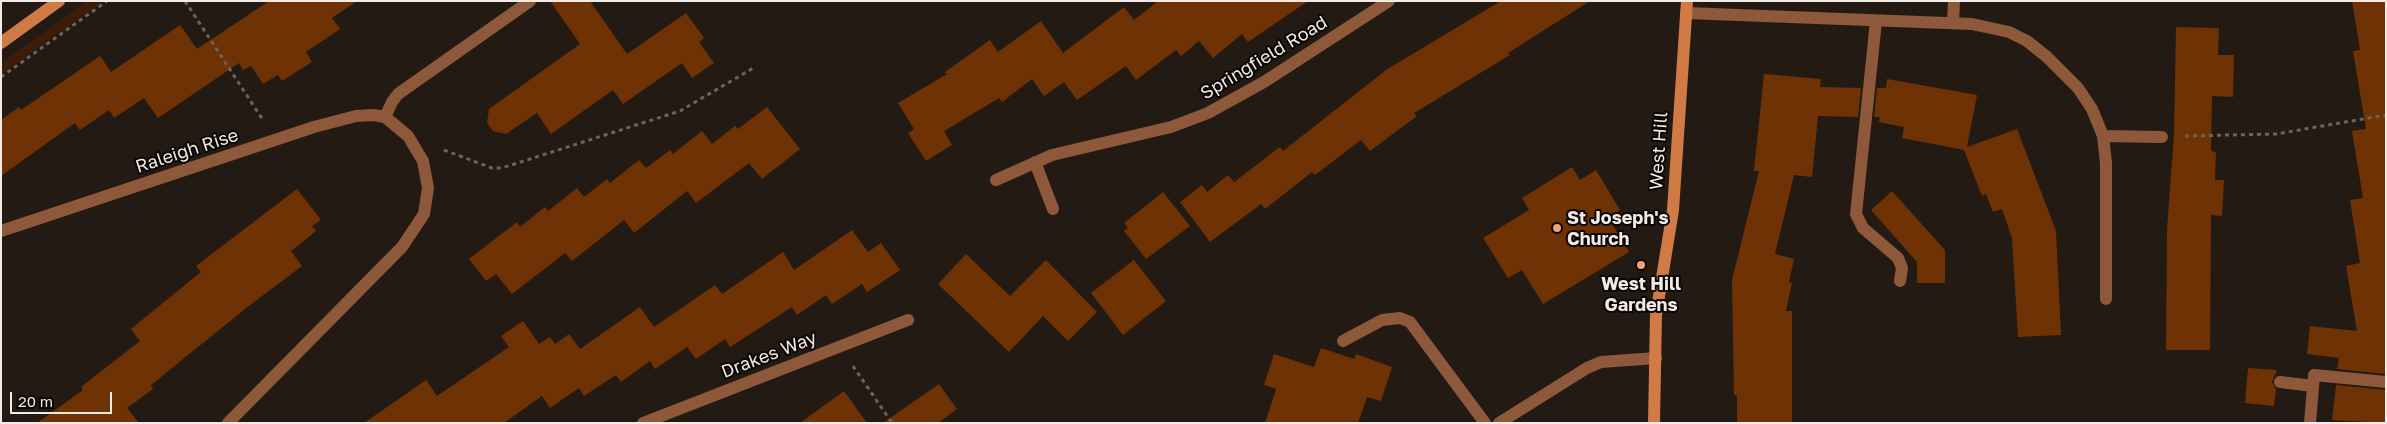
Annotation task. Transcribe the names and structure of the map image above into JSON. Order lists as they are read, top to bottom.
{
  "streets": {
    "street": [
      "Springfield Road",
      "Raleigh Rise",
      "West Hill",
      "Drakes Way"
    ]
  },
  "places": ["St Joseph's Church", "West Hill Gardens"],
  "scale_bar": "20 m"
}
